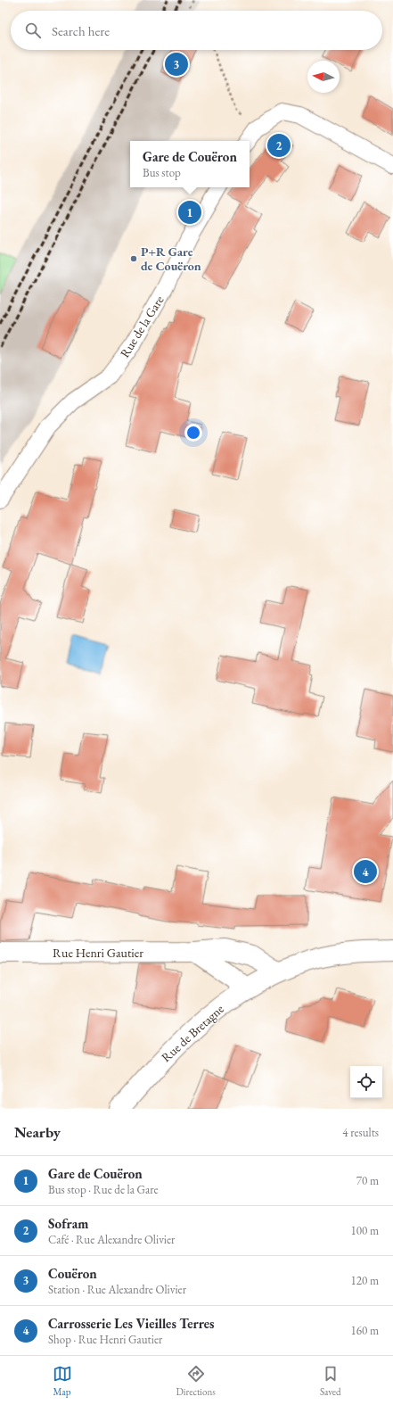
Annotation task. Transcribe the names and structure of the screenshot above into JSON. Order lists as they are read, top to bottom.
{
  "streets": {
    "street": ["Rue de la Gare", "Rue Henri Gautier", "Rue de Bretagne"]
  },
  "crossings": [
    ["Rue Henri Gautier", "Rue de Bretagne"]
  ],
  "places": ["P+R Gare de Couëron"],
  "north": "left",
  "page": {
    "search": "Search here",
    "pins": [
      "3",
      "2",
      "1",
      "4"
    ],
    "popup": ["Gare de Couëron", "Bus stop"],
    "heading": ["Nearby", "4 results"],
    "list": [
      {
        "mark": "1",
        "name": "Gare de Couëron",
        "note": "Bus stop · Rue de la Gare",
        "value": "70 m"
      },
      {
        "mark": "2",
        "name": "Sofram",
        "note": "Café · Rue Alexandre Olivier",
        "value": "100 m"
      },
      {
        "mark": "3",
        "name": "Couëron",
        "note": "Station · Rue Alexandre Olivier",
        "value": "120 m"
      },
      {
        "mark": "4",
        "name": "Carrosserie Les Vieilles Terres",
        "note": "Shop · Rue Henri Gautier",
        "value": "160 m"
      }
    ],
    "nav": ["Map", "Directions", "Saved"]
  }
}
